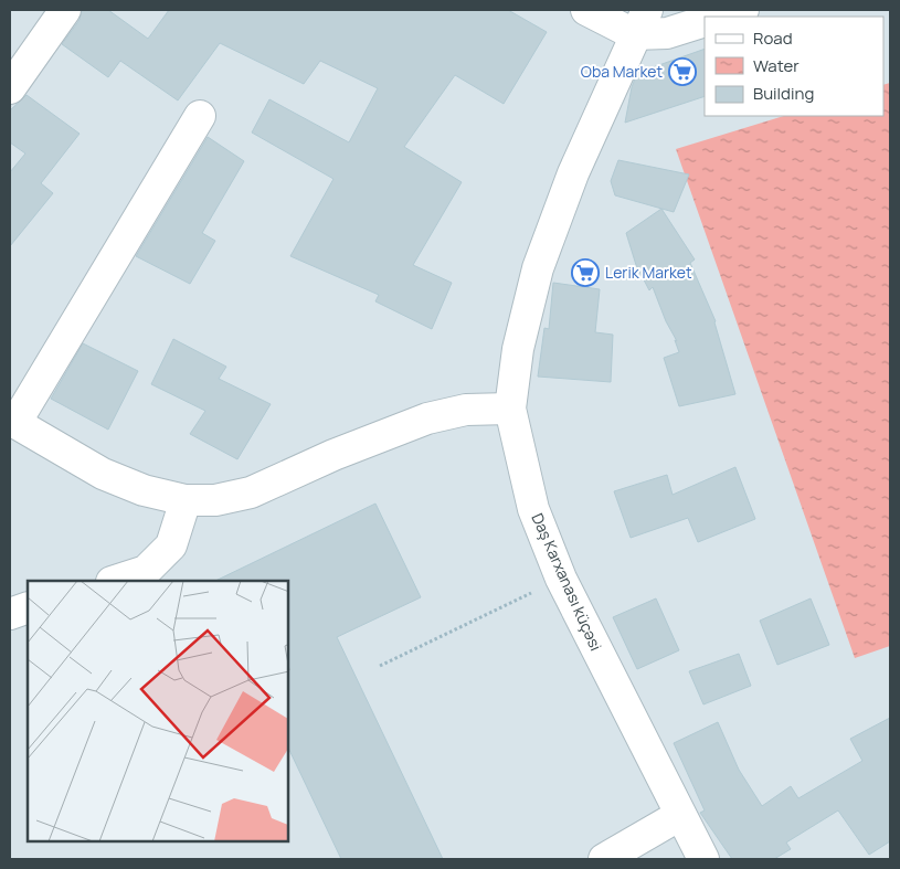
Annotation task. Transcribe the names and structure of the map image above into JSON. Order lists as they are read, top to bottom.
{
  "streets": {
    "street": ["Daş Karxanası küçəsi"]
  },
  "places": {
    "supermarket": ["Oba Market", "Lerik Market"]
  },
  "legend": ["Road", "Water", "Building"]
}
